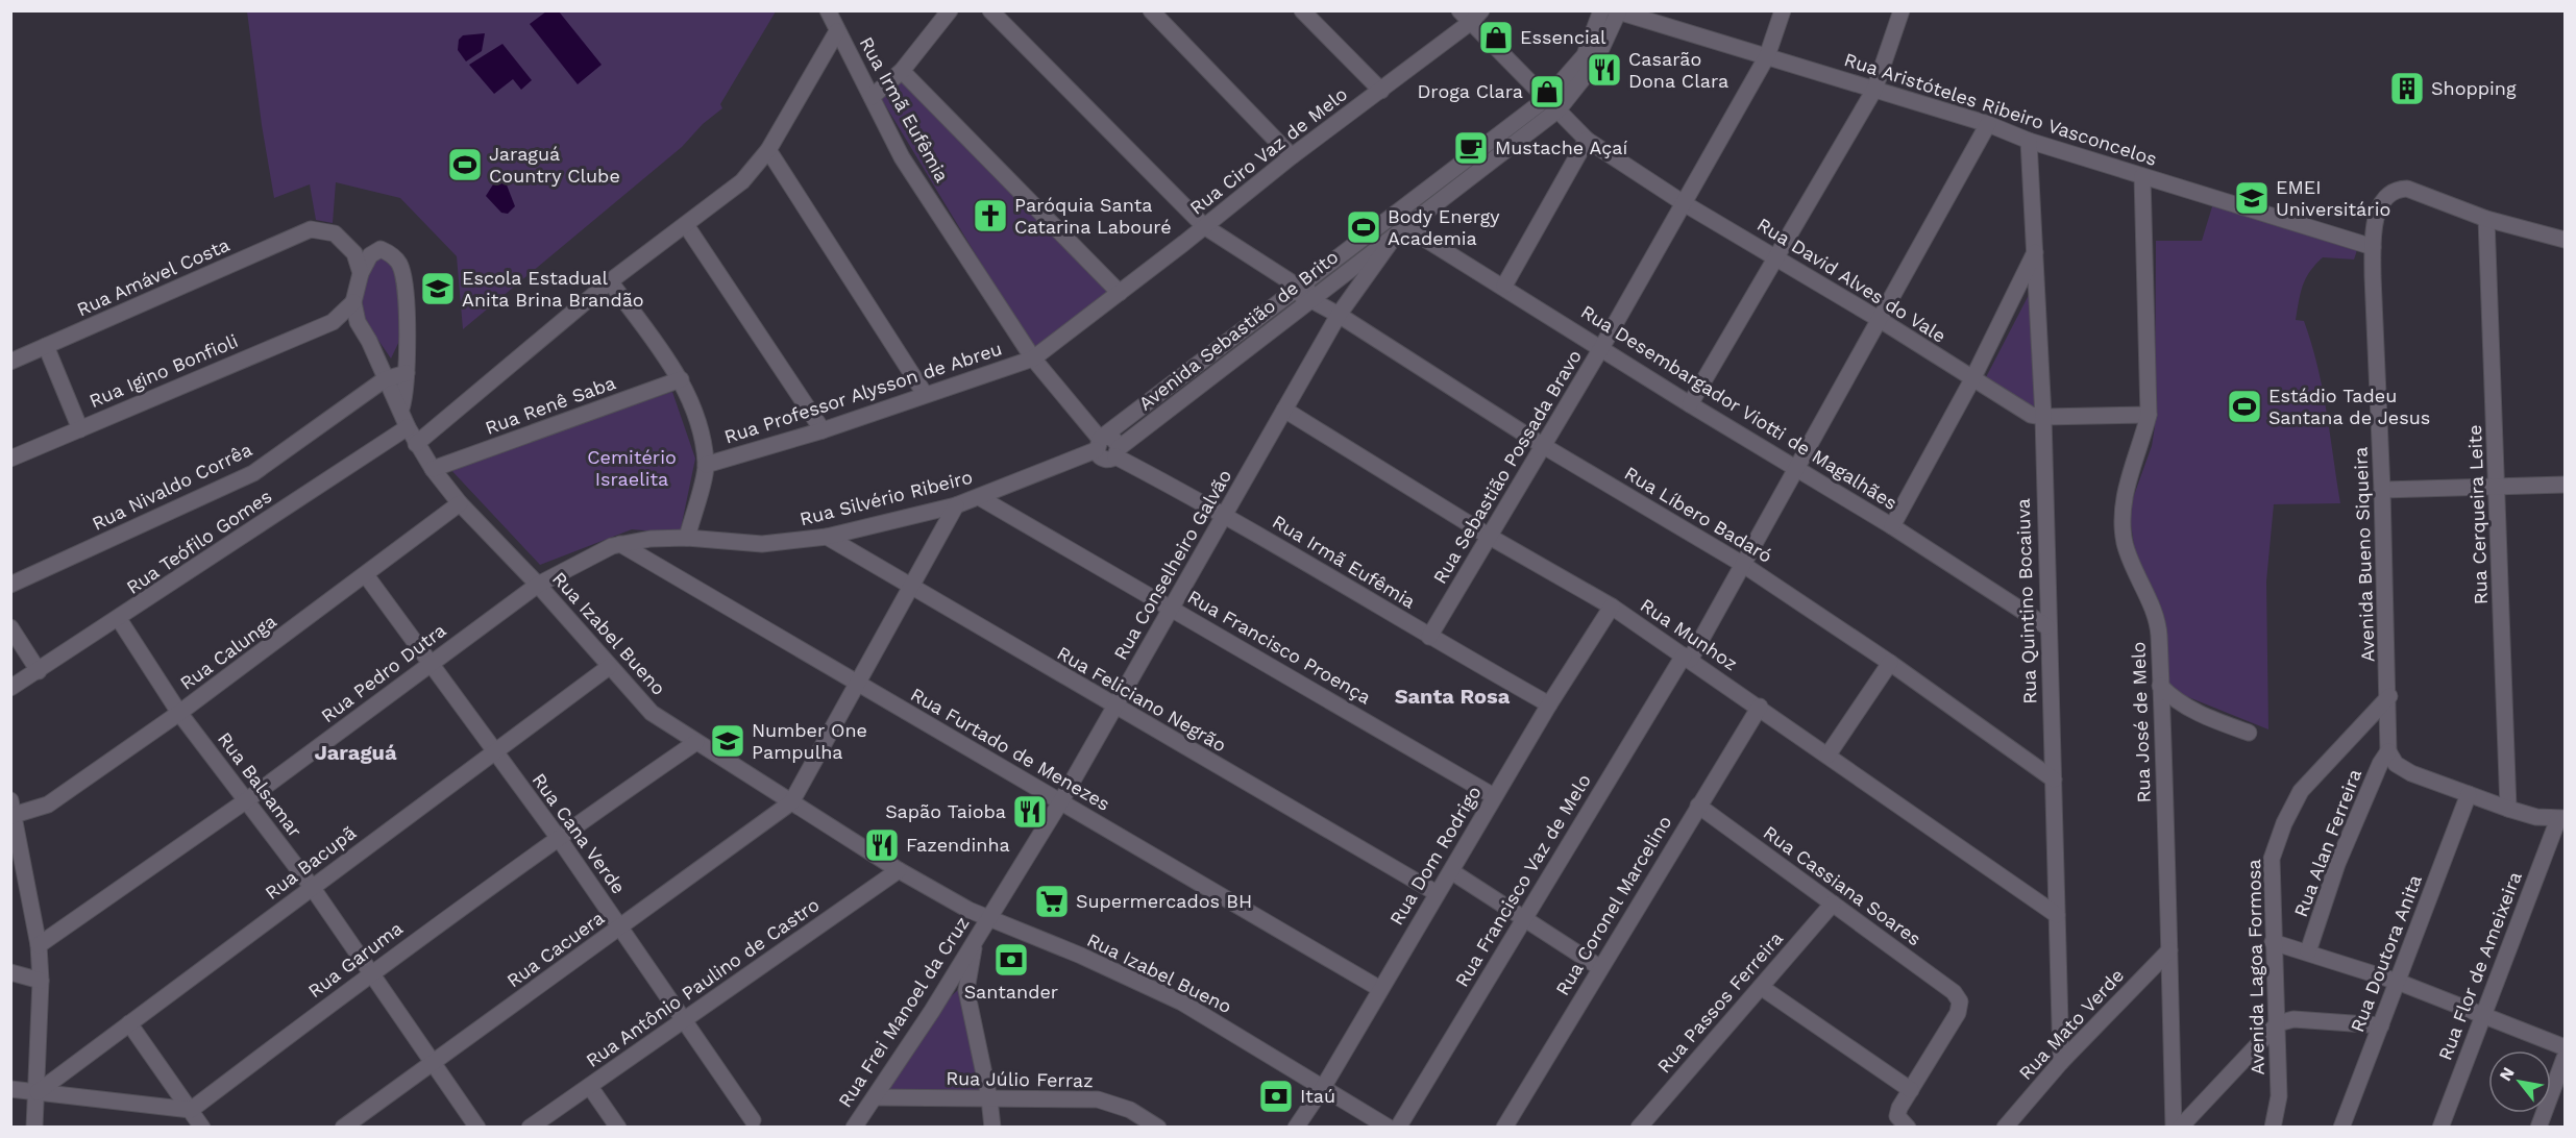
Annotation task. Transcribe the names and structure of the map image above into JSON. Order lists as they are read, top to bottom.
{
  "streets": {
    "street": [
      "Rua Irmã Eufêmia",
      "Rua Aristóteles Ribeiro Vasconcelos",
      "Rua Ciro Vaz de Melo",
      "Rua Amável Costa",
      "Rua David Alves do Vale",
      "Avenida Sebastião de Brito",
      "Rua Igino Bonfioli",
      "Rua Professor Alysson de Abreu",
      "Rua Renê Saba",
      "Rua Desembargador Viotti de Magalhães",
      "Rua Sebastião Possada Bravo",
      "Rua Nivaldo Corrêa",
      "Rua Silvério Ribeiro",
      "Rua Líbero Badaró",
      "Rua Cerqueira Leite",
      "Rua Teófilo Gomes",
      "Avenida Bueno Siqueira",
      "Rua Conselheiro Galvão",
      "Rua Quintino Bocaiuva",
      "Rua Izabel Bueno",
      "Rua Munhoz",
      "Rua Francisco Proença",
      "Rua Calunga",
      "Rua Pedro Dutra",
      "Rua Feliciano Negrão",
      "Rua José de Melo",
      "Rua Furtado de Menezes",
      "Rua Balsamar",
      "Rua Cana Verde",
      "Rua Alan Ferreira",
      "Rua Dom Rodrigo",
      "Rua Bacupã",
      "Rua Francisco Vaz de Melo",
      "Rua Cassiana Soares",
      "Rua Coronel Marcelino",
      "Rua Cacuera",
      "Rua Doutora Anita",
      "Rua Garuma",
      "Rua Flor de Ameixeira",
      "Avenida Lagoa Formosa",
      "Rua Antônio Paulino de Castro",
      "Rua Passos Ferreira",
      "Rua Frei Manoel da Cruz",
      "Rua Mato Verde",
      "Rua Júlio Ferraz"
    ]
  },
  "crossings": [
    ["Rua Irmã Eufêmia", "Rua Ciro Vaz de Melo"],
    ["Rua Irmã Eufêmia", "Avenida Sebastião de Brito"],
    ["Rua Irmã Eufêmia", "Rua Professor Alysson de Abreu"],
    ["Rua Irmã Eufêmia", "Rua Sebastião Possada Bravo"],
    ["Rua Irmã Eufêmia", "Rua Silvério Ribeiro"],
    ["Rua Irmã Eufêmia", "Rua Conselheiro Galvão"],
    ["Rua Irmã Eufêmia", "Rua Dom Rodrigo"],
    ["Rua Aristóteles Ribeiro Vasconcelos", "Avenida Sebastião de Brito"],
    ["Rua Aristóteles Ribeiro Vasconcelos", "Rua Sebastião Possada Bravo"],
    ["Rua Aristóteles Ribeiro Vasconcelos", "Avenida Bueno Siqueira"],
    ["Rua Aristóteles Ribeiro Vasconcelos", "Rua Quintino Bocaiuva"],
    ["Rua Aristóteles Ribeiro Vasconcelos", "Rua José de Melo"],
    ["Rua Aristóteles Ribeiro Vasconcelos", "Rua Francisco Vaz de Melo"],
    ["Rua Ciro Vaz de Melo", "Rua David Alves do Vale"],
    ["Rua Ciro Vaz de Melo", "Rua Professor Alysson de Abreu"],
    ["Rua David Alves do Vale", "Avenida Sebastião de Brito"],
    ["Rua David Alves do Vale", "Rua Sebastião Possada Bravo"],
    ["Rua David Alves do Vale", "Rua Quintino Bocaiuva"],
    ["Rua David Alves do Vale", "Rua José de Melo"],
    ["Rua David Alves do Vale", "Rua Francisco Vaz de Melo"],
    ["Avenida Sebastião de Brito", "Rua Desembargador Viotti de Magalhães"],
    ["Avenida Sebastião de Brito", "Rua Silvério Ribeiro"],
    ["Avenida Sebastião de Brito", "Rua Líbero Badaró"],
    ["Avenida Sebastião de Brito", "Rua Conselheiro Galvão"],
    ["Rua Igino Bonfioli", "Rua Izabel Bueno"],
    ["Rua Renê Saba", "Rua Izabel Bueno"],
    ["Rua Desembargador Viotti de Magalhães", "Rua Sebastião Possada Bravo"],
    ["Rua Desembargador Viotti de Magalhães", "Rua Conselheiro Galvão"],
    ["Rua Desembargador Viotti de Magalhães", "Rua Quintino Bocaiuva"],
    ["Rua Desembargador Viotti de Magalhães", "Rua Francisco Vaz de Melo"],
    ["Rua Sebastião Possada Bravo", "Rua Líbero Badaró"],
    ["Rua Sebastião Possada Bravo", "Rua Munhoz"],
    ["Rua Nivaldo Corrêa", "Rua Izabel Bueno"],
    ["Rua Silvério Ribeiro", "Rua Izabel Bueno"],
    ["Rua Silvério Ribeiro", "Rua Francisco Proença"],
    ["Rua Silvério Ribeiro", "Rua Pedro Dutra"],
    ["Rua Silvério Ribeiro", "Rua Feliciano Negrão"],
    ["Rua Silvério Ribeiro", "Rua Furtado de Menezes"],
    ["Rua Líbero Badaró", "Rua Conselheiro Galvão"],
    ["Rua Líbero Badaró", "Rua Quintino Bocaiuva"],
    ["Rua Líbero Badaró", "Rua Francisco Vaz de Melo"],
    ["Rua Cerqueira Leite", "Avenida Bueno Siqueira"],
    ["Rua Teófilo Gomes", "Rua Izabel Bueno"],
    ["Rua Teófilo Gomes", "Rua Balsamar"],
    ["Avenida Bueno Siqueira", "Rua Alan Ferreira"],
    ["Avenida Bueno Siqueira", "Avenida Lagoa Formosa"],
    ["Rua Conselheiro Galvão", "Rua Izabel Bueno"],
    ["Rua Conselheiro Galvão", "Rua Munhoz"],
    ["Rua Conselheiro Galvão", "Rua Francisco Proença"],
    ["Rua Conselheiro Galvão", "Rua Feliciano Negrão"],
    ["Rua Conselheiro Galvão", "Rua Furtado de Menezes"],
    ["Rua Conselheiro Galvão", "Rua Frei Manoel da Cruz"],
    ["Rua Quintino Bocaiuva", "Rua Munhoz"],
    ["Rua Quintino Bocaiuva", "Rua Mato Verde"],
    ["Rua Izabel Bueno", "Rua Calunga"],
    ["Rua Izabel Bueno", "Rua Pedro Dutra"],
    ["Rua Izabel Bueno", "Rua Dom Rodrigo"],
    ["Rua Izabel Bueno", "Rua Bacupã"],
    ["Rua Izabel Bueno", "Rua Cacuera"],
    ["Rua Izabel Bueno", "Rua Garuma"],
    ["Rua Izabel Bueno", "Rua Antônio Paulino de Castro"],
    ["Rua Izabel Bueno", "Rua Frei Manoel da Cruz"],
    ["Rua Munhoz", "Rua Dom Rodrigo"],
    ["Rua Munhoz", "Rua Francisco Vaz de Melo"],
    ["Rua Munhoz", "Rua Coronel Marcelino"],
    ["Rua Francisco Proença", "Rua Dom Rodrigo"],
    ["Rua Calunga", "Rua Balsamar"],
    ["Rua Calunga", "Rua Cana Verde"],
    ["Rua Pedro Dutra", "Rua Balsamar"],
    ["Rua Pedro Dutra", "Rua Cana Verde"],
    ["Rua Feliciano Negrão", "Rua Dom Rodrigo"],
    ["Rua José de Melo", "Rua Mato Verde"],
    ["Rua Furtado de Menezes", "Rua Dom Rodrigo"],
    ["Rua Balsamar", "Rua Bacupã"],
    ["Rua Balsamar", "Rua Cacuera"],
    ["Rua Balsamar", "Rua Garuma"],
    ["Rua Cana Verde", "Rua Bacupã"],
    ["Rua Cana Verde", "Rua Cacuera"],
    ["Rua Cana Verde", "Rua Garuma"],
    ["Rua Cana Verde", "Rua Antônio Paulino de Castro"],
    ["Rua Cassiana Soares", "Rua Coronel Marcelino"],
    ["Rua Cassiana Soares", "Rua Passos Ferreira"],
    ["Rua Frei Manoel da Cruz", "Rua Júlio Ferraz"]
  ],
  "districts": ["Santa Rosa", "Jaraguá"],
  "parks": ["Cemitério Israelita"],
  "places": {
    "shop": ["Essencial", "Droga Clara"],
    "restaurant": ["Casarão Dona Clara", "Sapão Taioba", "Fazendinha"],
    "building": ["Shopping"],
    "cafe": ["Mustache Açaí"],
    "sports": ["Jaraguá Country Clube", "Body Energy Academia", "Estádio Tadeu Santana de Jesus"],
    "school or university": ["EMEI Universitário", "Escola Estadual Anita Brina Brandão", "Number One Pampulha"],
    "church": ["Paróquia Santa Catarina Labouré"],
    "supermarket": ["Supermercados BH"],
    "bank": ["Santander", "Itaú"]
  },
  "north": "top left"
}
